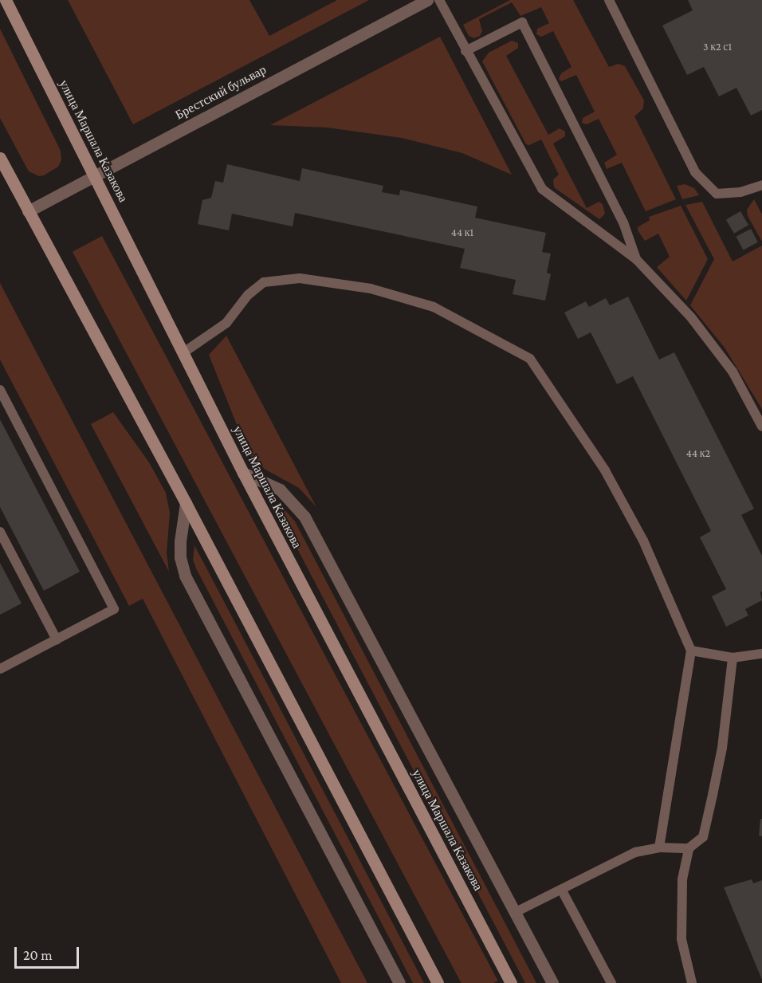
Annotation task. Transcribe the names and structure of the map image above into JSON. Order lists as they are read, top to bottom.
{
  "streets": {
    "main road": ["улица Маршала Казакова"],
    "street": ["Брестский бульвар"]
  },
  "crossings": [
    ["Брестский бульвар", "улица Маршала Казакова"]
  ],
  "house_numbers": ["3 к2 с1", "44 к1", "44 к2"],
  "scale_bar": "20 m"
}
